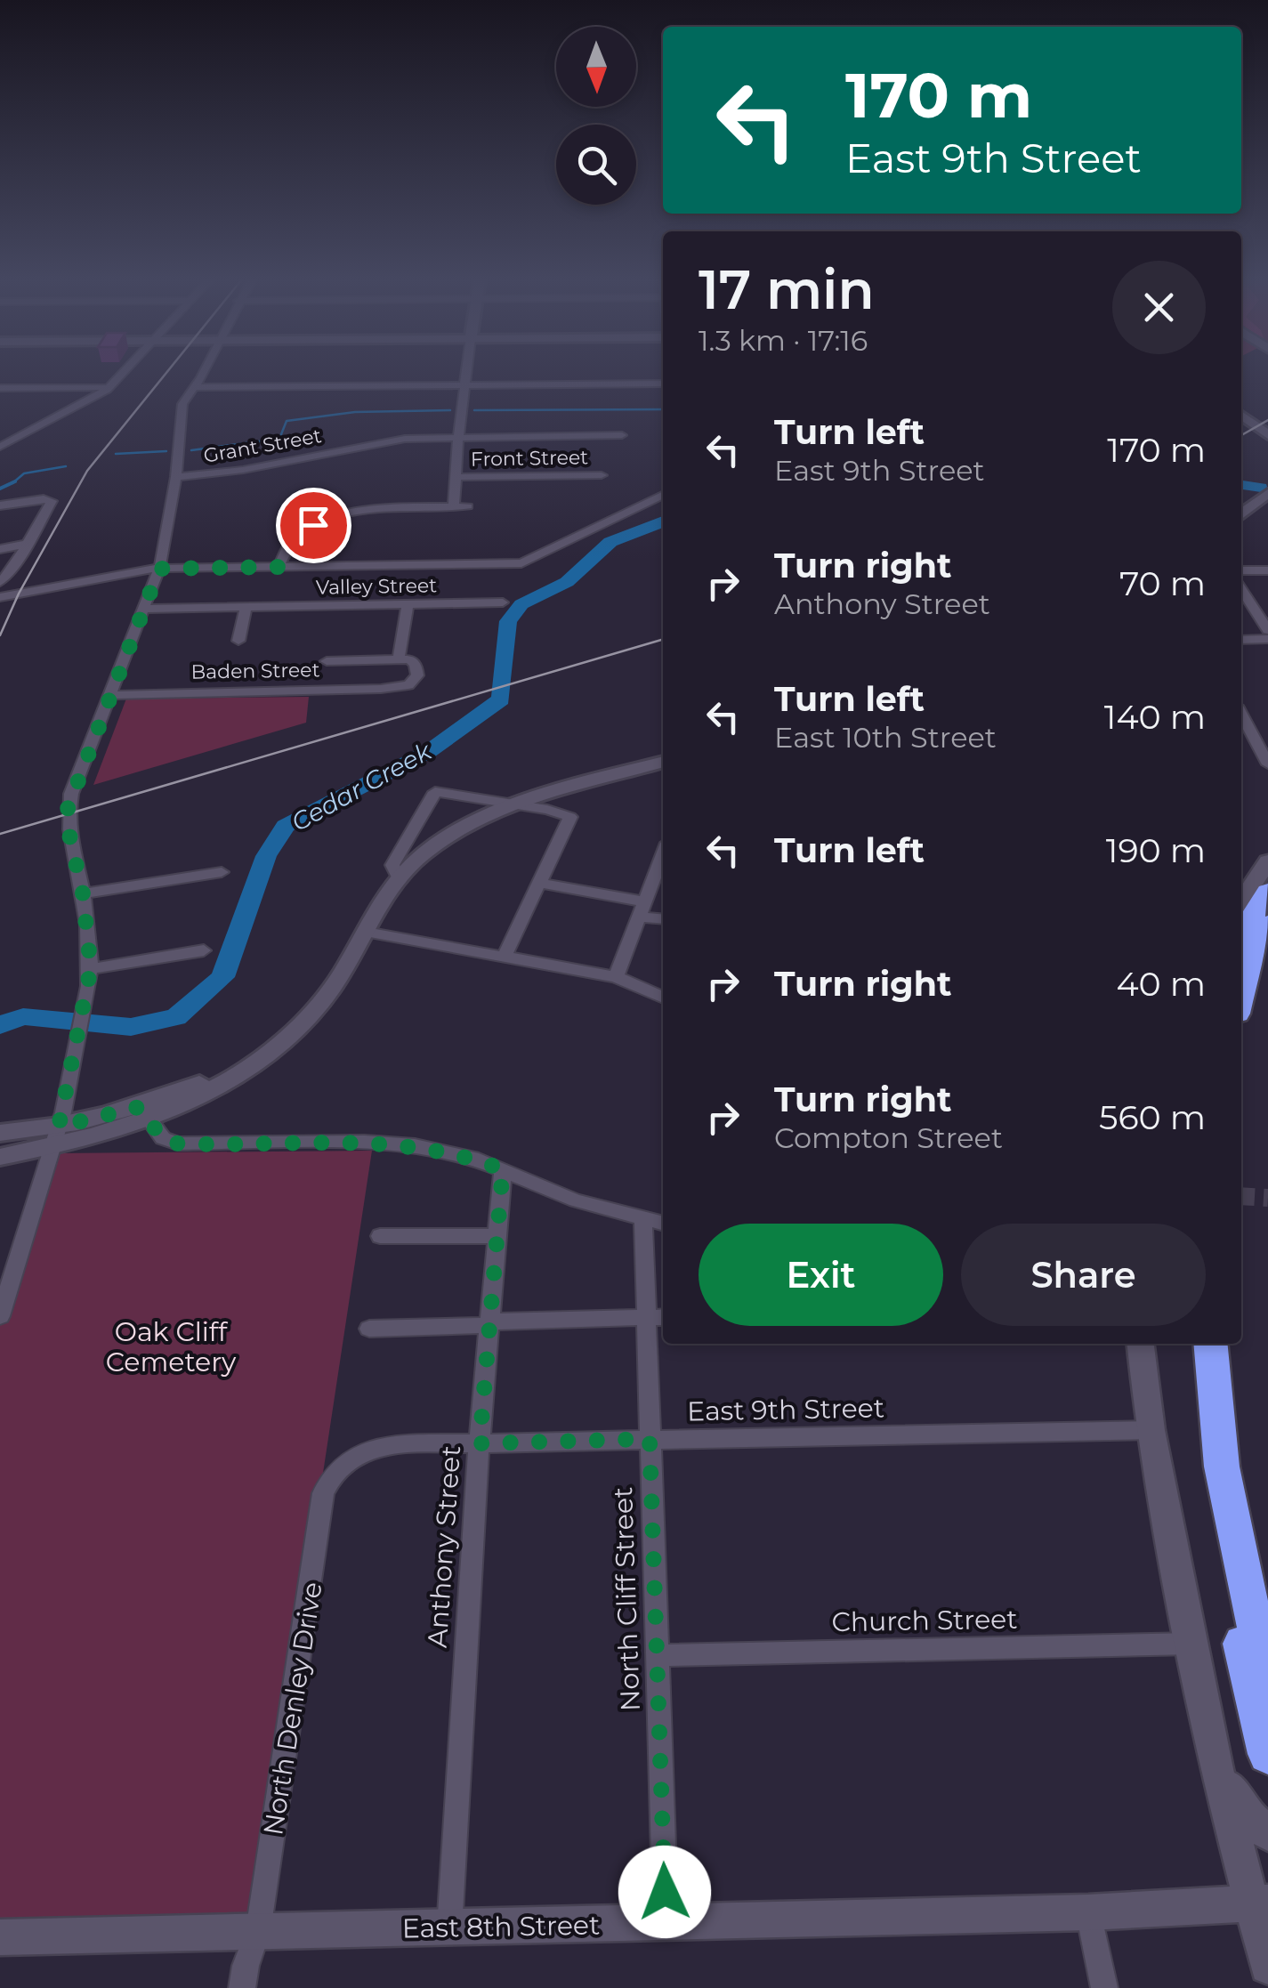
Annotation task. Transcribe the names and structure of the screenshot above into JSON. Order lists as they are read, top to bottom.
{
  "streets": {
    "main road": ["East 8th Street"],
    "street": [
      "Grant Street",
      "Front Street",
      "Valley Street",
      "Baden Street",
      "East 9th Street",
      "Anthony Street",
      "North Cliff Street",
      "Church Street",
      "North Denley Drive"
    ]
  },
  "crossings": [
    ["East 9th Street", "Anthony Street"],
    ["East 9th Street", "North Cliff Street"],
    ["East 9th Street", "North Denley Drive"],
    ["Anthony Street", "East 8th Street"],
    ["North Cliff Street", "Church Street"],
    ["North Cliff Street", "East 8th Street"],
    ["North Denley Drive", "East 8th Street"]
  ],
  "water": ["Cedar Creek"],
  "parks": ["Oak Cliff Cemetery"],
  "north": "bottom",
  "page": {
    "turn": ["170 m", "East 9th Street"],
    "heading": ["17 min", "1.3 km · 17:16"],
    "list": [
      {
        "name": "Turn left",
        "note": "East 9th Street",
        "value": "170 m"
      },
      {
        "name": "Turn right",
        "note": "Anthony Street",
        "value": "70 m"
      },
      {
        "name": "Turn left",
        "note": "East 10th Street",
        "value": "140 m"
      },
      {
        "name": "Turn left",
        "value": "190 m"
      },
      {
        "name": "Turn right",
        "value": "40 m"
      },
      {
        "name": "Turn right",
        "note": "Compton Street",
        "value": "560 m"
      }
    ],
    "buttons": ["Exit", "Share"]
  }
}
